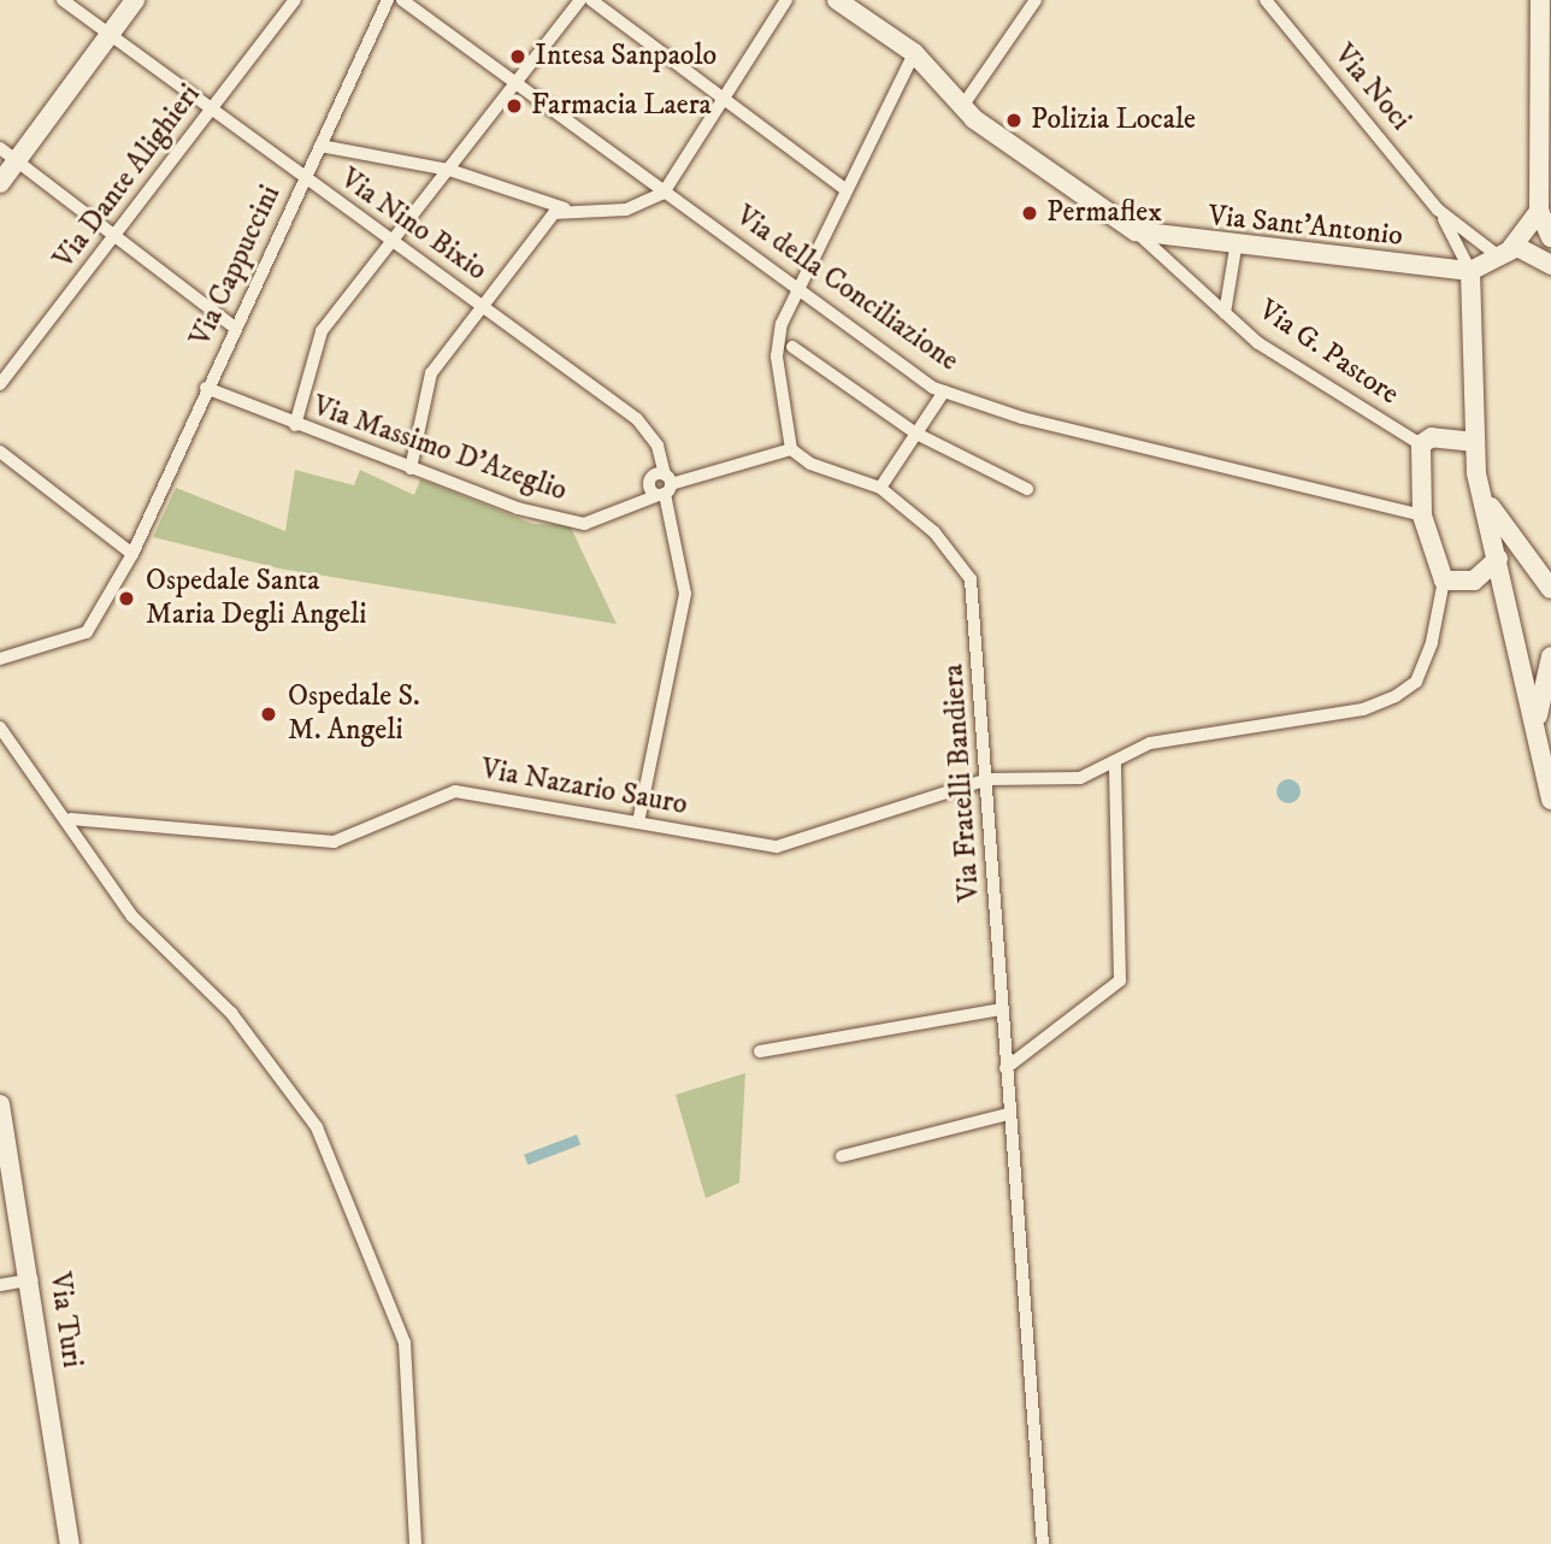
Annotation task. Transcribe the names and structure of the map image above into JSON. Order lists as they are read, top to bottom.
{
  "streets": {
    "street": [
      "Via Noci",
      "Via Dante Alighieri",
      "Via Nino Bixio",
      "Via Sant'Antonio",
      "Via Cappuccini",
      "Via della Conciliazione",
      "Via G. Pastore",
      "Via Massimo D'Azeglio",
      "Via Fratelli Bandiera",
      "Via Nazario Sauro",
      "Via Turi"
    ]
  },
  "crossings": [
    ["Via Noci", "Via Sant'Antonio"],
    ["Via Dante Alighieri", "Via Nino Bixio"],
    ["Via Nino Bixio", "Via Cappuccini"],
    ["Via Nino Bixio", "Via Massimo D'Azeglio"],
    ["Via Nino Bixio", "Via Nazario Sauro"],
    ["Via Sant'Antonio", "Via G. Pastore"],
    ["Via Cappuccini", "Via Massimo D'Azeglio"],
    ["Via Fratelli Bandiera", "Via Nazario Sauro"]
  ],
  "places": [
    "Intesa Sanpaolo",
    "Farmacia Laera",
    "Polizia Locale",
    "Permaflex",
    "Ospedale Santa Maria Degli Angeli",
    "Ospedale S. M. Angeli"
  ]
}
